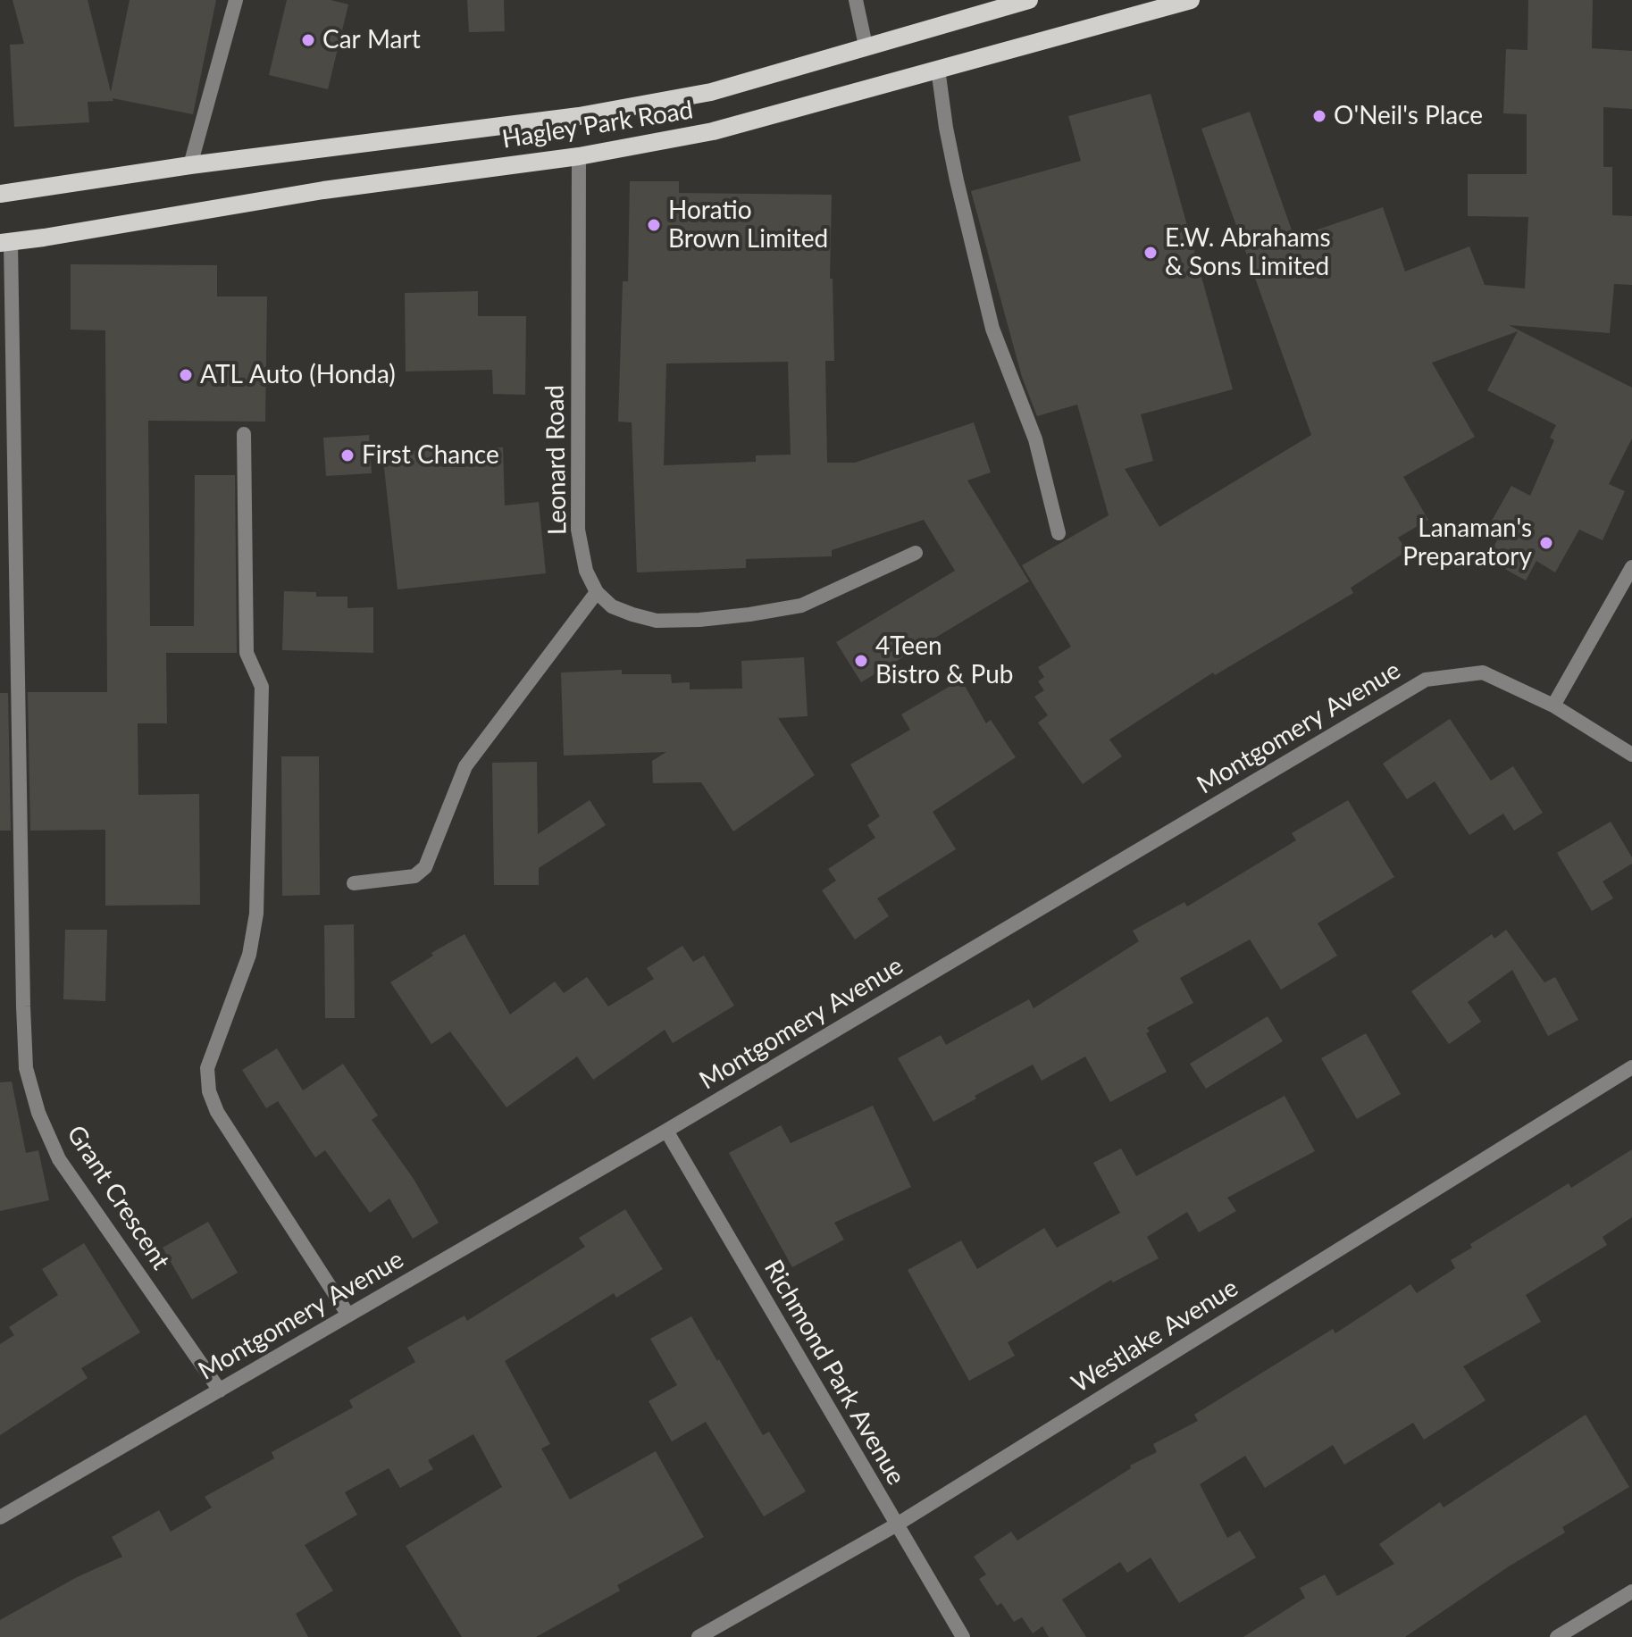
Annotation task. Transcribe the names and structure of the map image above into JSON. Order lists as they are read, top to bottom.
{
  "streets": {
    "main road": ["Hagley Park Road"],
    "street": [
      "Leonard Road",
      "Montgomery Avenue",
      "Grant Crescent",
      "Westlake Avenue",
      "Richmond Park Avenue"
    ]
  },
  "crossings": [
    ["Hagley Park Road", "Leonard Road"],
    ["Hagley Park Road", "Grant Crescent"],
    ["Montgomery Avenue", "Grant Crescent"],
    ["Montgomery Avenue", "Richmond Park Avenue"],
    ["Westlake Avenue", "Richmond Park Avenue"]
  ],
  "places": [
    "Car Mart",
    "O'Neil's Place",
    "Horatio Brown Limited",
    "E.W. Abrahams & Sons Limited",
    "ATL Auto (Honda)",
    "First Chance",
    "Lanaman's Preparatory",
    "4Teen Bistro & Pub"
  ]
}
